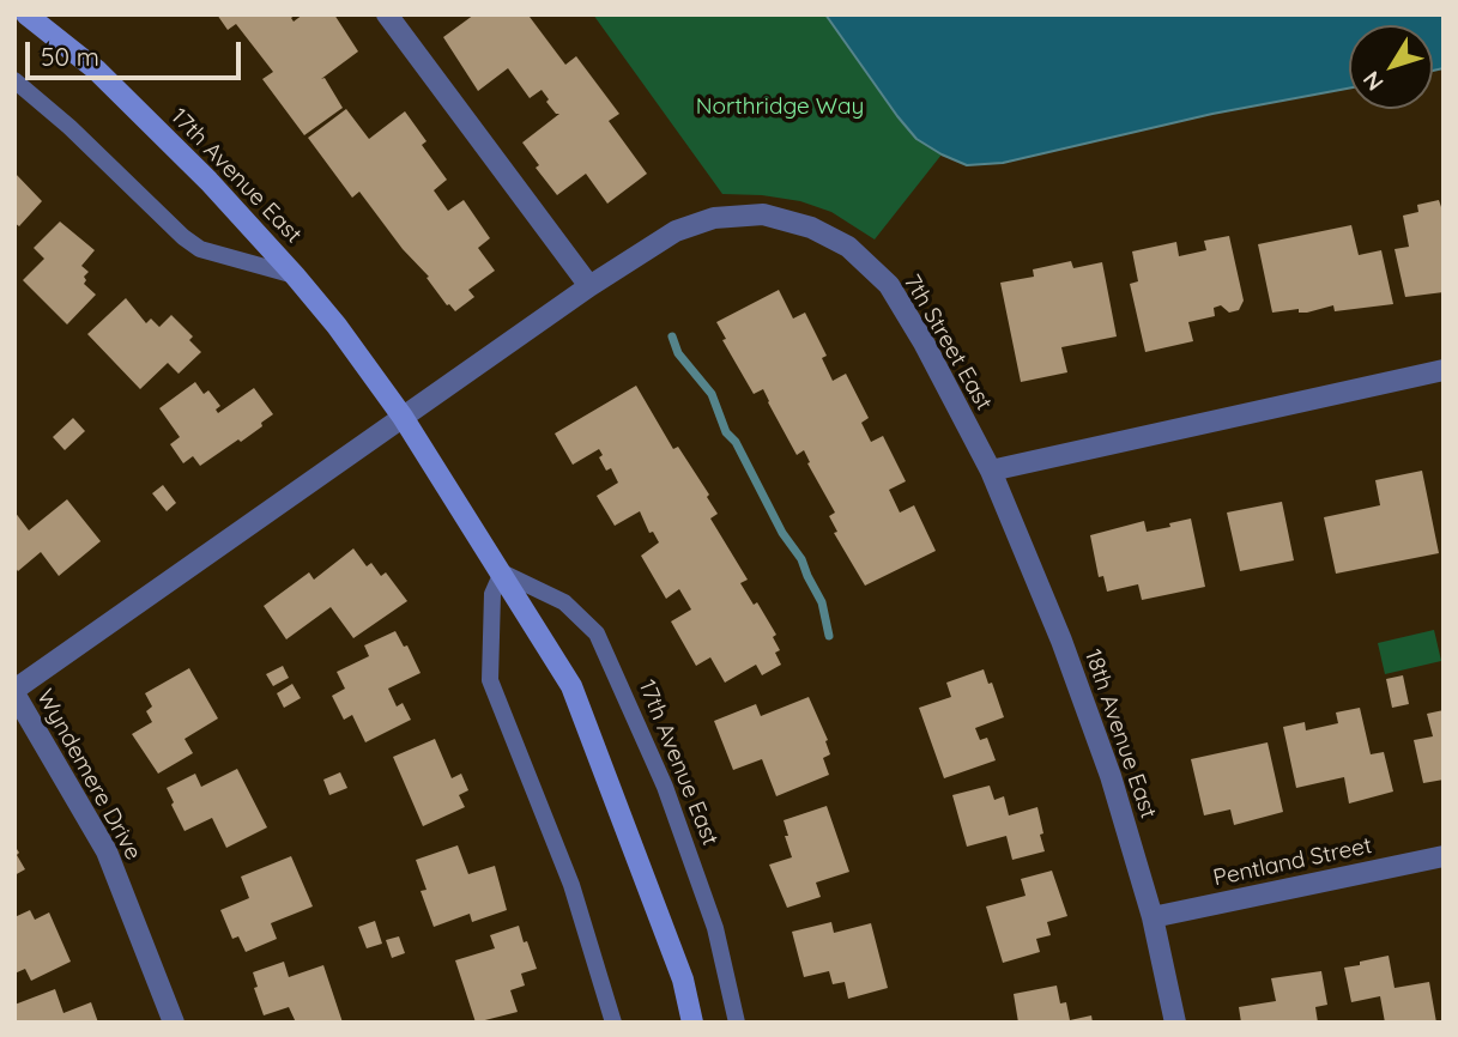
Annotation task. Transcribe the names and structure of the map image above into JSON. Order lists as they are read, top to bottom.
{
  "streets": {
    "street": [
      "17th Avenue East",
      "7th Street East",
      "18th Avenue East",
      "Wyndemere Drive",
      "Pentland Street"
    ]
  },
  "crossings": [
    ["17th Avenue East", "7th Street East"],
    ["7th Street East", "18th Avenue East"],
    ["7th Street East", "Wyndemere Drive"],
    ["18th Avenue East", "Pentland Street"]
  ],
  "parks": ["Northridge Way"],
  "scale_bar": "50 m",
  "north": "bottom left"
}
